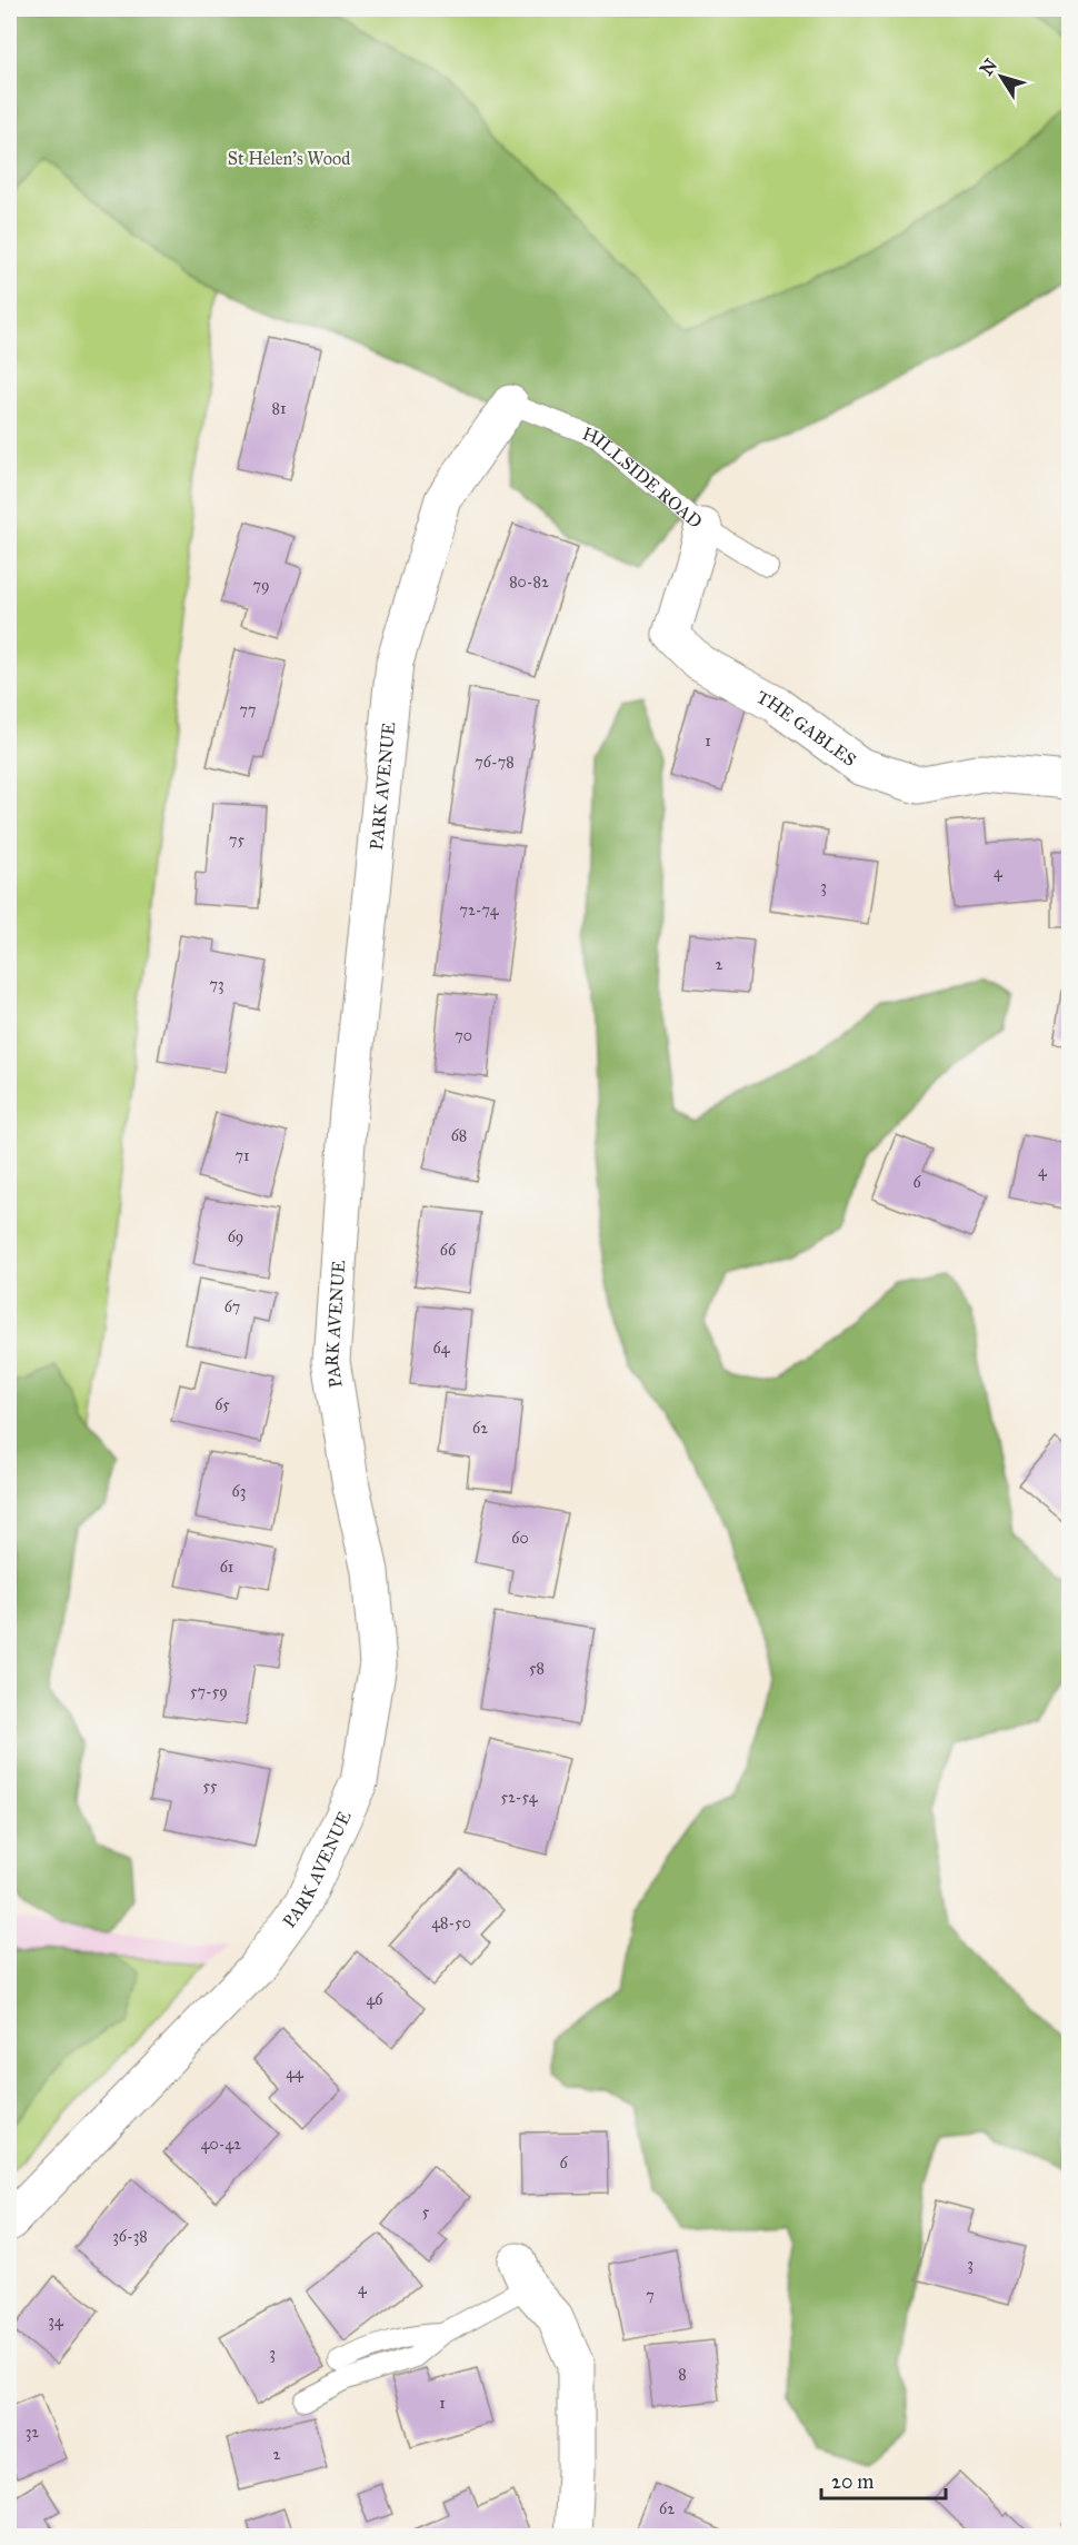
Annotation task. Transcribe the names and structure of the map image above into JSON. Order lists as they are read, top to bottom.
{
  "streets": {
    "street": ["THE GABLES", "PARK AVENUE"],
    "lane": ["HILLSIDE ROAD"]
  },
  "crossings": [
    ["HILLSIDE ROAD", "THE GABLES"],
    ["HILLSIDE ROAD", "PARK AVENUE"]
  ],
  "parks": ["St Helen's Wood"],
  "house_numbers": [
    "81",
    "80-82",
    "79",
    "77",
    "1",
    "76-78",
    "75",
    "4",
    "3",
    "72-74",
    "2",
    "73",
    "70",
    "68",
    "71",
    "4",
    "6",
    "69",
    "66",
    "67",
    "64",
    "65",
    "62",
    "63",
    "60",
    "61",
    "58",
    "57-59",
    "55",
    "52-54",
    "48-50",
    "46",
    "44",
    "40-42",
    "6",
    "5",
    "36-38",
    "3",
    "4",
    "7",
    "34",
    "3",
    "8",
    "1",
    "32",
    "2",
    "62"
  ],
  "scale_bar": "20 m",
  "north": "top left"
}
